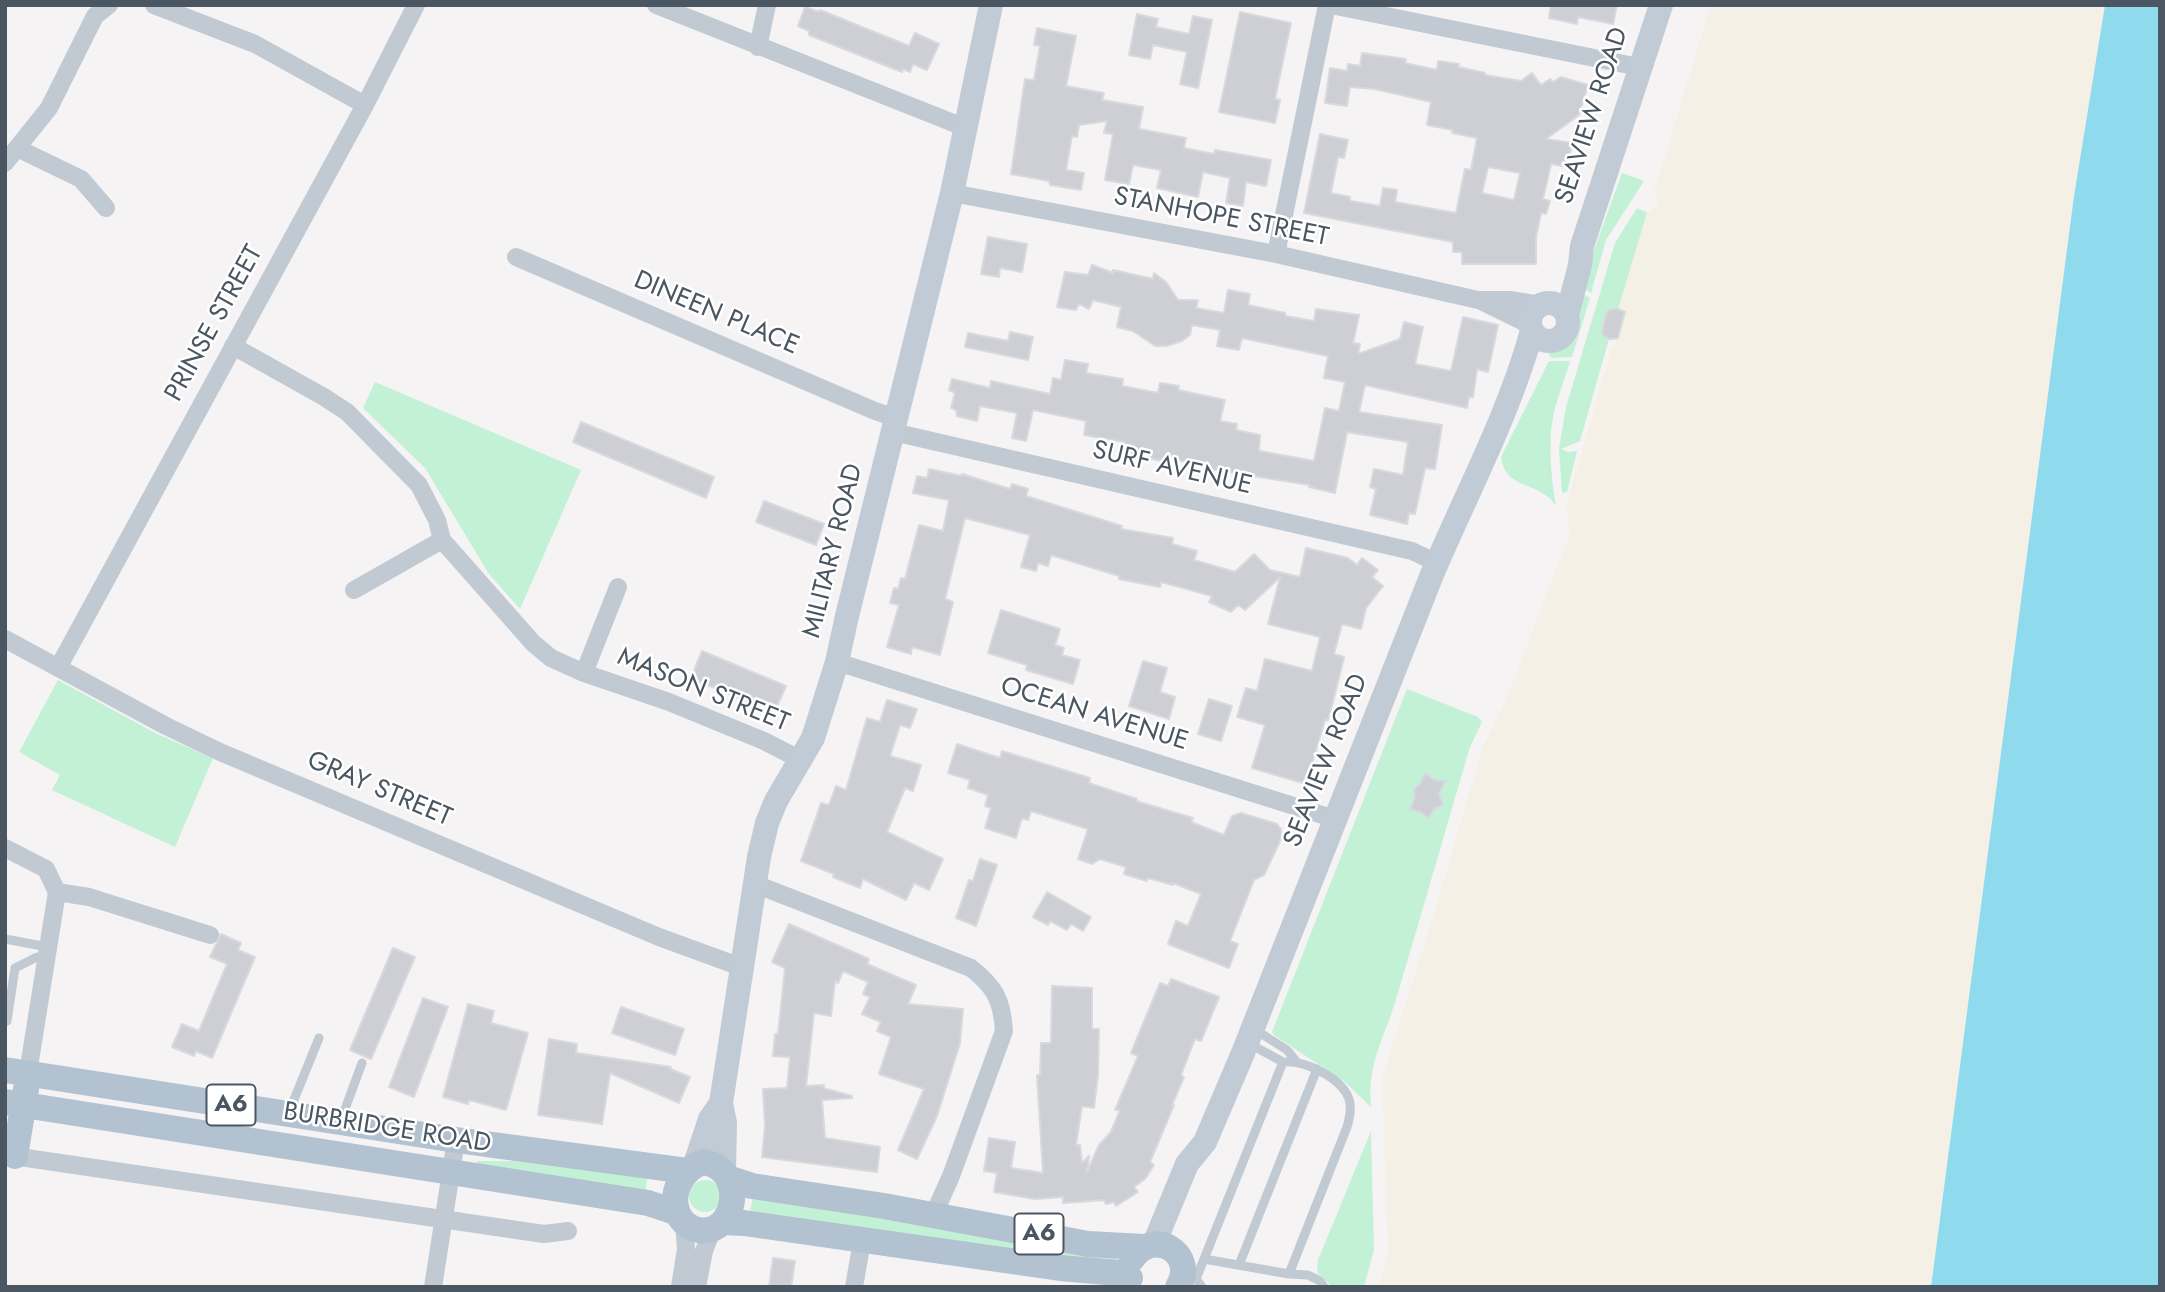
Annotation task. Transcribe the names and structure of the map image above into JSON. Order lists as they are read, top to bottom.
{
  "streets": {
    "main road": ["A6", "BURBRIDGE ROAD"],
    "street": [
      "SEAVIEW ROAD",
      "STANHOPE STREET",
      "DINEEN PLACE",
      "PRINSE STREET",
      "SURF AVENUE",
      "MILITARY ROAD",
      "MASON STREET",
      "OCEAN AVENUE",
      "GRAY STREET"
    ]
  },
  "crossings": [
    ["SEAVIEW ROAD", "STANHOPE STREET"],
    ["SEAVIEW ROAD", "SURF AVENUE"],
    ["SEAVIEW ROAD", "OCEAN AVENUE"],
    ["SEAVIEW ROAD", "A6"],
    ["STANHOPE STREET", "MILITARY ROAD"],
    ["DINEEN PLACE", "SURF AVENUE"],
    ["DINEEN PLACE", "MILITARY ROAD"],
    ["PRINSE STREET", "MASON STREET"],
    ["PRINSE STREET", "GRAY STREET"],
    ["SURF AVENUE", "MILITARY ROAD"],
    ["MILITARY ROAD", "MASON STREET"],
    ["MILITARY ROAD", "OCEAN AVENUE"],
    ["MILITARY ROAD", "GRAY STREET"],
    ["MILITARY ROAD", "A6"],
    ["MILITARY ROAD", "BURBRIDGE ROAD"],
    ["A6", "BURBRIDGE ROAD"]
  ]
}
